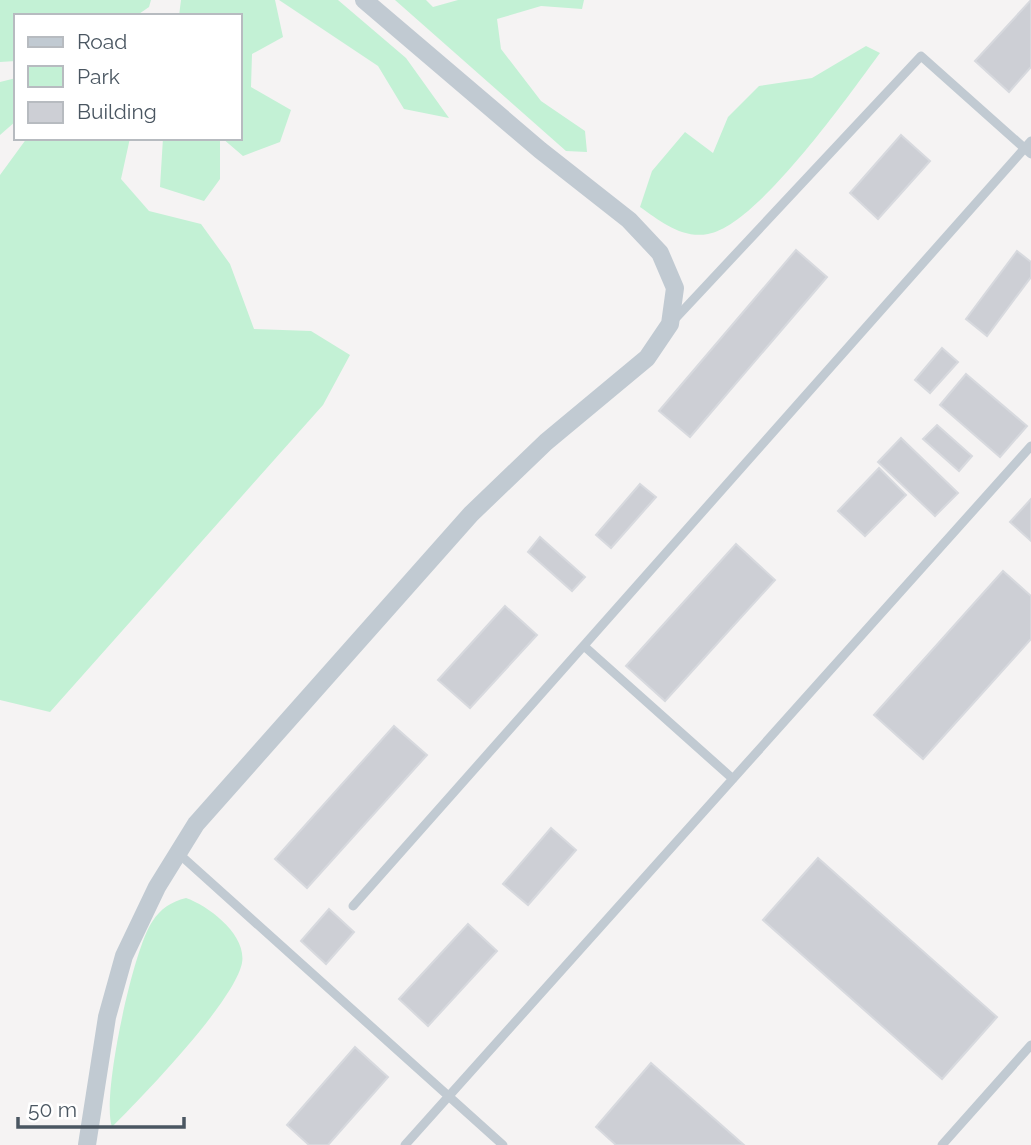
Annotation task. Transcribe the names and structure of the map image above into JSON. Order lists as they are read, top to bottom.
{
  "legend": ["Road", "Park", "Building"],
  "scale_bar": "50 m"
}
